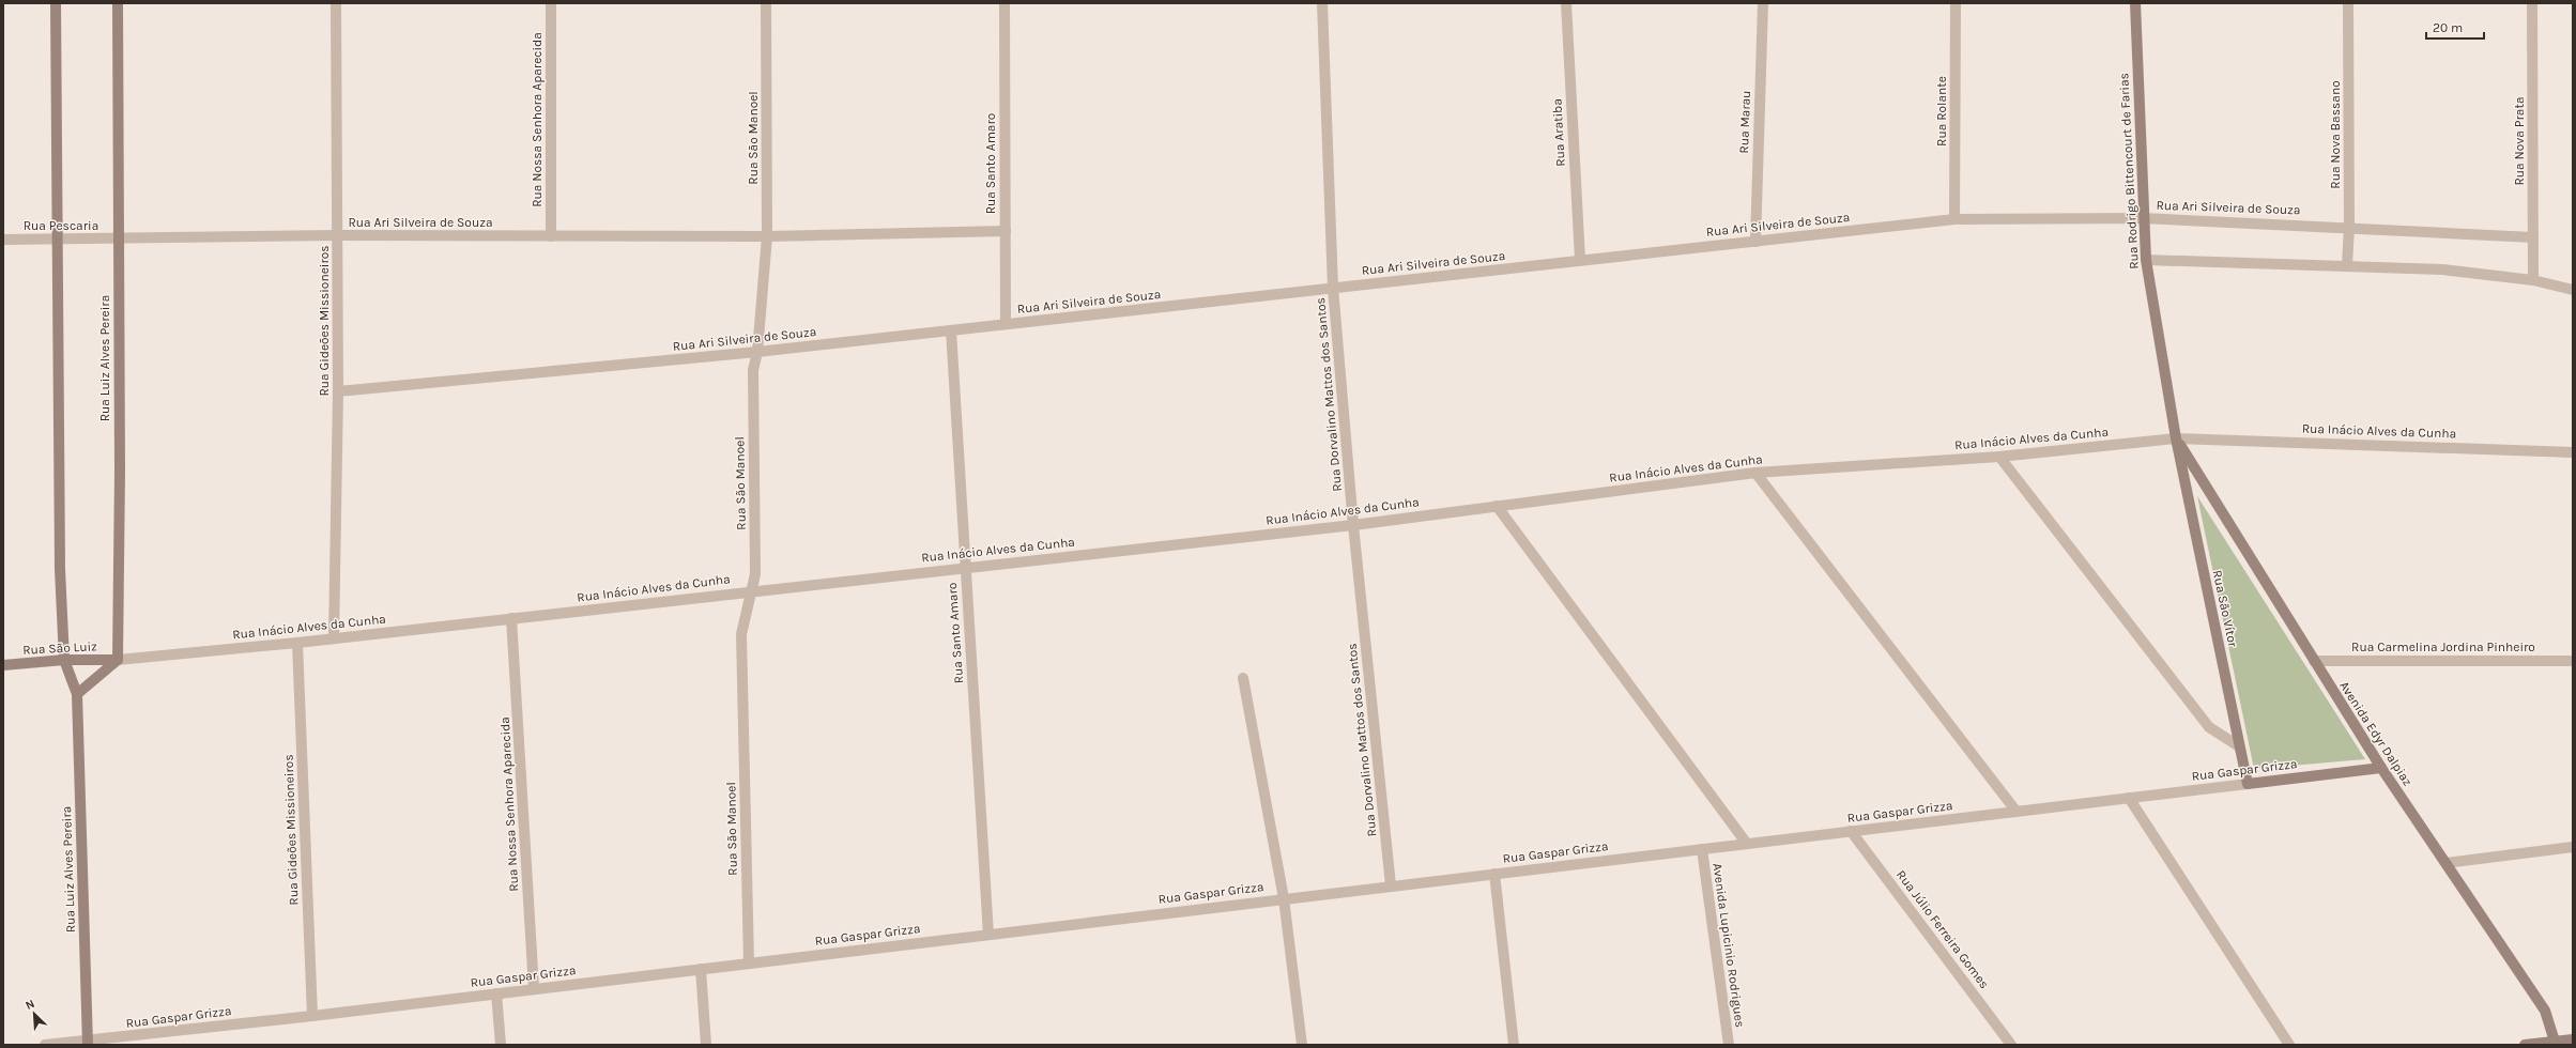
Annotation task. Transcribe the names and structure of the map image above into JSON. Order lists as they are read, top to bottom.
{
  "streets": {
    "street": [
      "Rua Rolante",
      "Rua Nossa Senhora Aparecida",
      "Rua Marau",
      "Rua Aratiba",
      "Rua Nova Bassano",
      "Rua São Manoel",
      "Rua Nova Prata",
      "Rua Santo Amaro",
      "Rua Rodrigo Bittencourt de Farias",
      "Rua Ari Silveira de Souza",
      "Rua Pescaria",
      "Rua Gideões Missioneiros",
      "Rua Luiz Alves Pereira",
      "Rua Dorvalino Mattos dos Santos",
      "Rua Inácio Alves da Cunha",
      "Rua São Vítor",
      "Rua Carmelina Jordina Pinheiro",
      "Rua São Luiz",
      "Avenida Edyr Dalpiaz",
      "Rua Gaspar Grizza",
      "Rua Júlio Ferreira Gomes",
      "Avenida Lupicinio Rodrigues"
    ]
  },
  "crossings": [
    ["Rua Rolante", "Rua Ari Silveira de Souza"],
    ["Rua Nossa Senhora Aparecida", "Rua Ari Silveira de Souza"],
    ["Rua Nossa Senhora Aparecida", "Rua Inácio Alves da Cunha"],
    ["Rua Nossa Senhora Aparecida", "Rua Gaspar Grizza"],
    ["Rua Marau", "Rua Ari Silveira de Souza"],
    ["Rua Aratiba", "Rua Ari Silveira de Souza"],
    ["Rua Nova Bassano", "Rua Ari Silveira de Souza"],
    ["Rua São Manoel", "Rua Ari Silveira de Souza"],
    ["Rua São Manoel", "Rua Inácio Alves da Cunha"],
    ["Rua São Manoel", "Rua Gaspar Grizza"],
    ["Rua Nova Prata", "Rua Ari Silveira de Souza"],
    ["Rua Santo Amaro", "Rua Ari Silveira de Souza"],
    ["Rua Santo Amaro", "Rua Inácio Alves da Cunha"],
    ["Rua Santo Amaro", "Rua Gaspar Grizza"],
    ["Rua Rodrigo Bittencourt de Farias", "Rua Ari Silveira de Souza"],
    ["Rua Rodrigo Bittencourt de Farias", "Rua Inácio Alves da Cunha"],
    ["Rua Rodrigo Bittencourt de Farias", "Rua São Vítor"],
    ["Rua Rodrigo Bittencourt de Farias", "Avenida Edyr Dalpiaz"],
    ["Rua Ari Silveira de Souza", "Rua Pescaria"],
    ["Rua Ari Silveira de Souza", "Rua Gideões Missioneiros"],
    ["Rua Ari Silveira de Souza", "Rua Luiz Alves Pereira"],
    ["Rua Ari Silveira de Souza", "Rua Dorvalino Mattos dos Santos"],
    ["Rua Pescaria", "Rua Luiz Alves Pereira"],
    ["Rua Gideões Missioneiros", "Rua Inácio Alves da Cunha"],
    ["Rua Gideões Missioneiros", "Rua Gaspar Grizza"],
    ["Rua Luiz Alves Pereira", "Rua Inácio Alves da Cunha"],
    ["Rua Luiz Alves Pereira", "Rua São Luiz"],
    ["Rua Luiz Alves Pereira", "Rua Gaspar Grizza"],
    ["Rua Dorvalino Mattos dos Santos", "Rua Inácio Alves da Cunha"],
    ["Rua Dorvalino Mattos dos Santos", "Rua Gaspar Grizza"],
    ["Rua Inácio Alves da Cunha", "Rua São Vítor"],
    ["Rua Inácio Alves da Cunha", "Rua São Luiz"],
    ["Rua Inácio Alves da Cunha", "Avenida Edyr Dalpiaz"],
    ["Rua São Vítor", "Avenida Edyr Dalpiaz"],
    ["Rua São Vítor", "Rua Gaspar Grizza"],
    ["Rua Carmelina Jordina Pinheiro", "Avenida Edyr Dalpiaz"],
    ["Avenida Edyr Dalpiaz", "Rua Gaspar Grizza"],
    ["Rua Gaspar Grizza", "Rua Júlio Ferreira Gomes"],
    ["Rua Gaspar Grizza", "Avenida Lupicinio Rodrigues"]
  ],
  "scale_bar": "20 m",
  "north": "top left"
}
